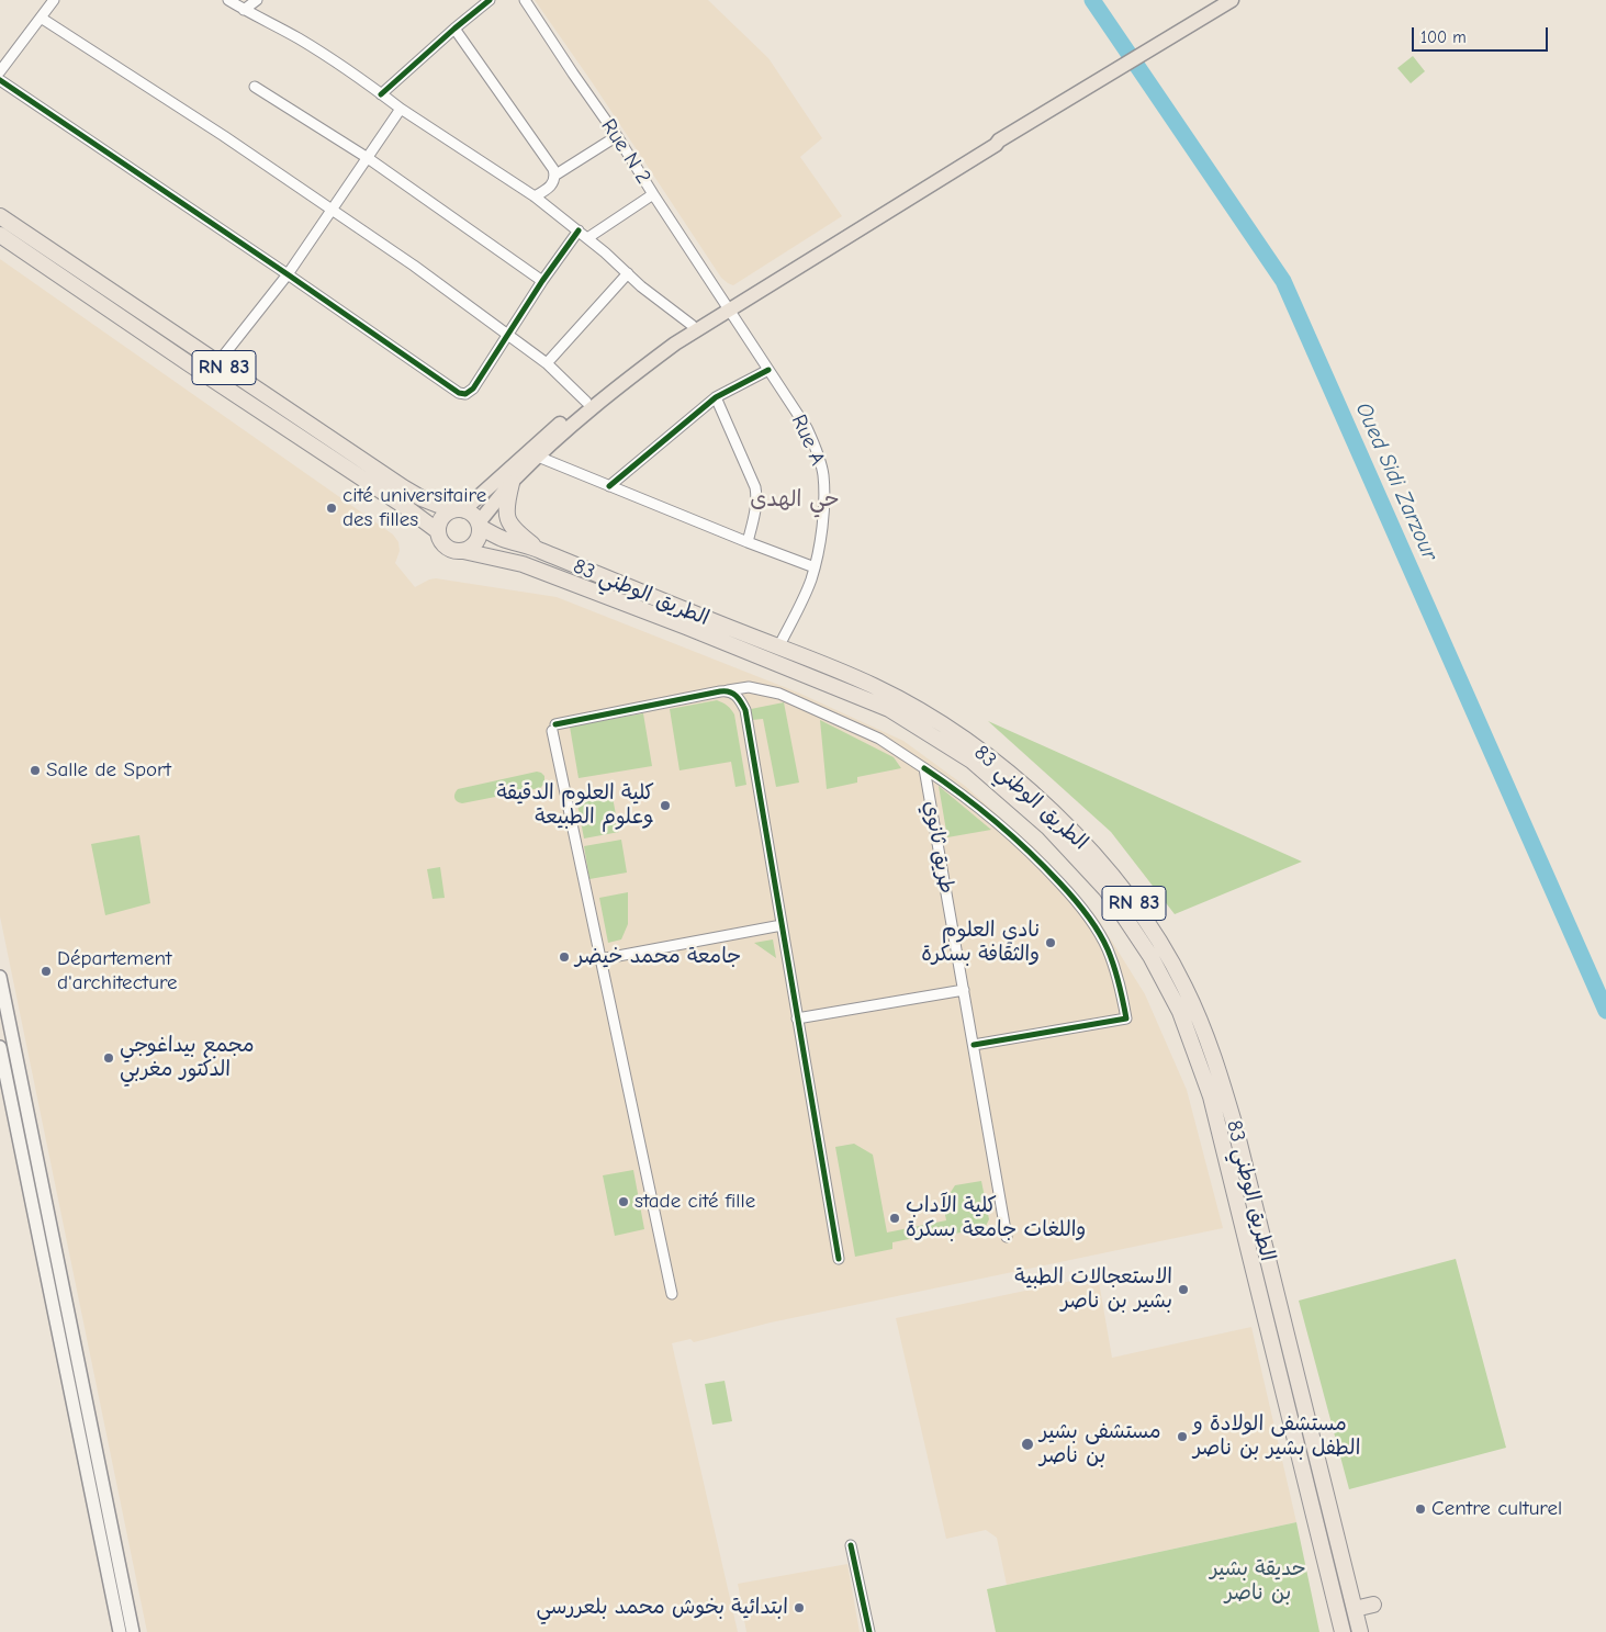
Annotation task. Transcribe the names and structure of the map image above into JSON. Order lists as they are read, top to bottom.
{
  "streets": {
    "highway": ["RN 83", "الطريق الوطني 83"],
    "street": ["Rue N 2", "Rue A", "طريق ثانوي"]
  },
  "crossings": [
    ["Rue N 2", "Rue A"],
    ["RN 83", "الطريق الوطني 83"],
    ["Rue A", "الطريق الوطني 83"]
  ],
  "districts": ["حي الهدى"],
  "water": ["Oued Sidi Zarzour"],
  "parks": ["حديقة بشير بن ناصر"],
  "places": [
    "cité universitaire des filles",
    "Salle de Sport",
    "كلية العلوم الدقيقة وعلوم الطبيعة",
    "نادي العلوم والثقافة بسكرة",
    "جامعة محمد خيضر",
    "Département d'architecture",
    "مجمع بيداغوجي الدكتور مغربي",
    "stade cité fille",
    "كلية الآداب واللغات جامعة بسكرة",
    "الاستعجالات الطبية بشير بن ناصر",
    "مستشفى الولادة و الطفل بشير بن ناصر",
    "مستشفى بشير بن ناصر",
    "Centre culturel",
    "ابتدائية بخوش محمد بلعررسي"
  ],
  "scale_bar": "100 m"
}
